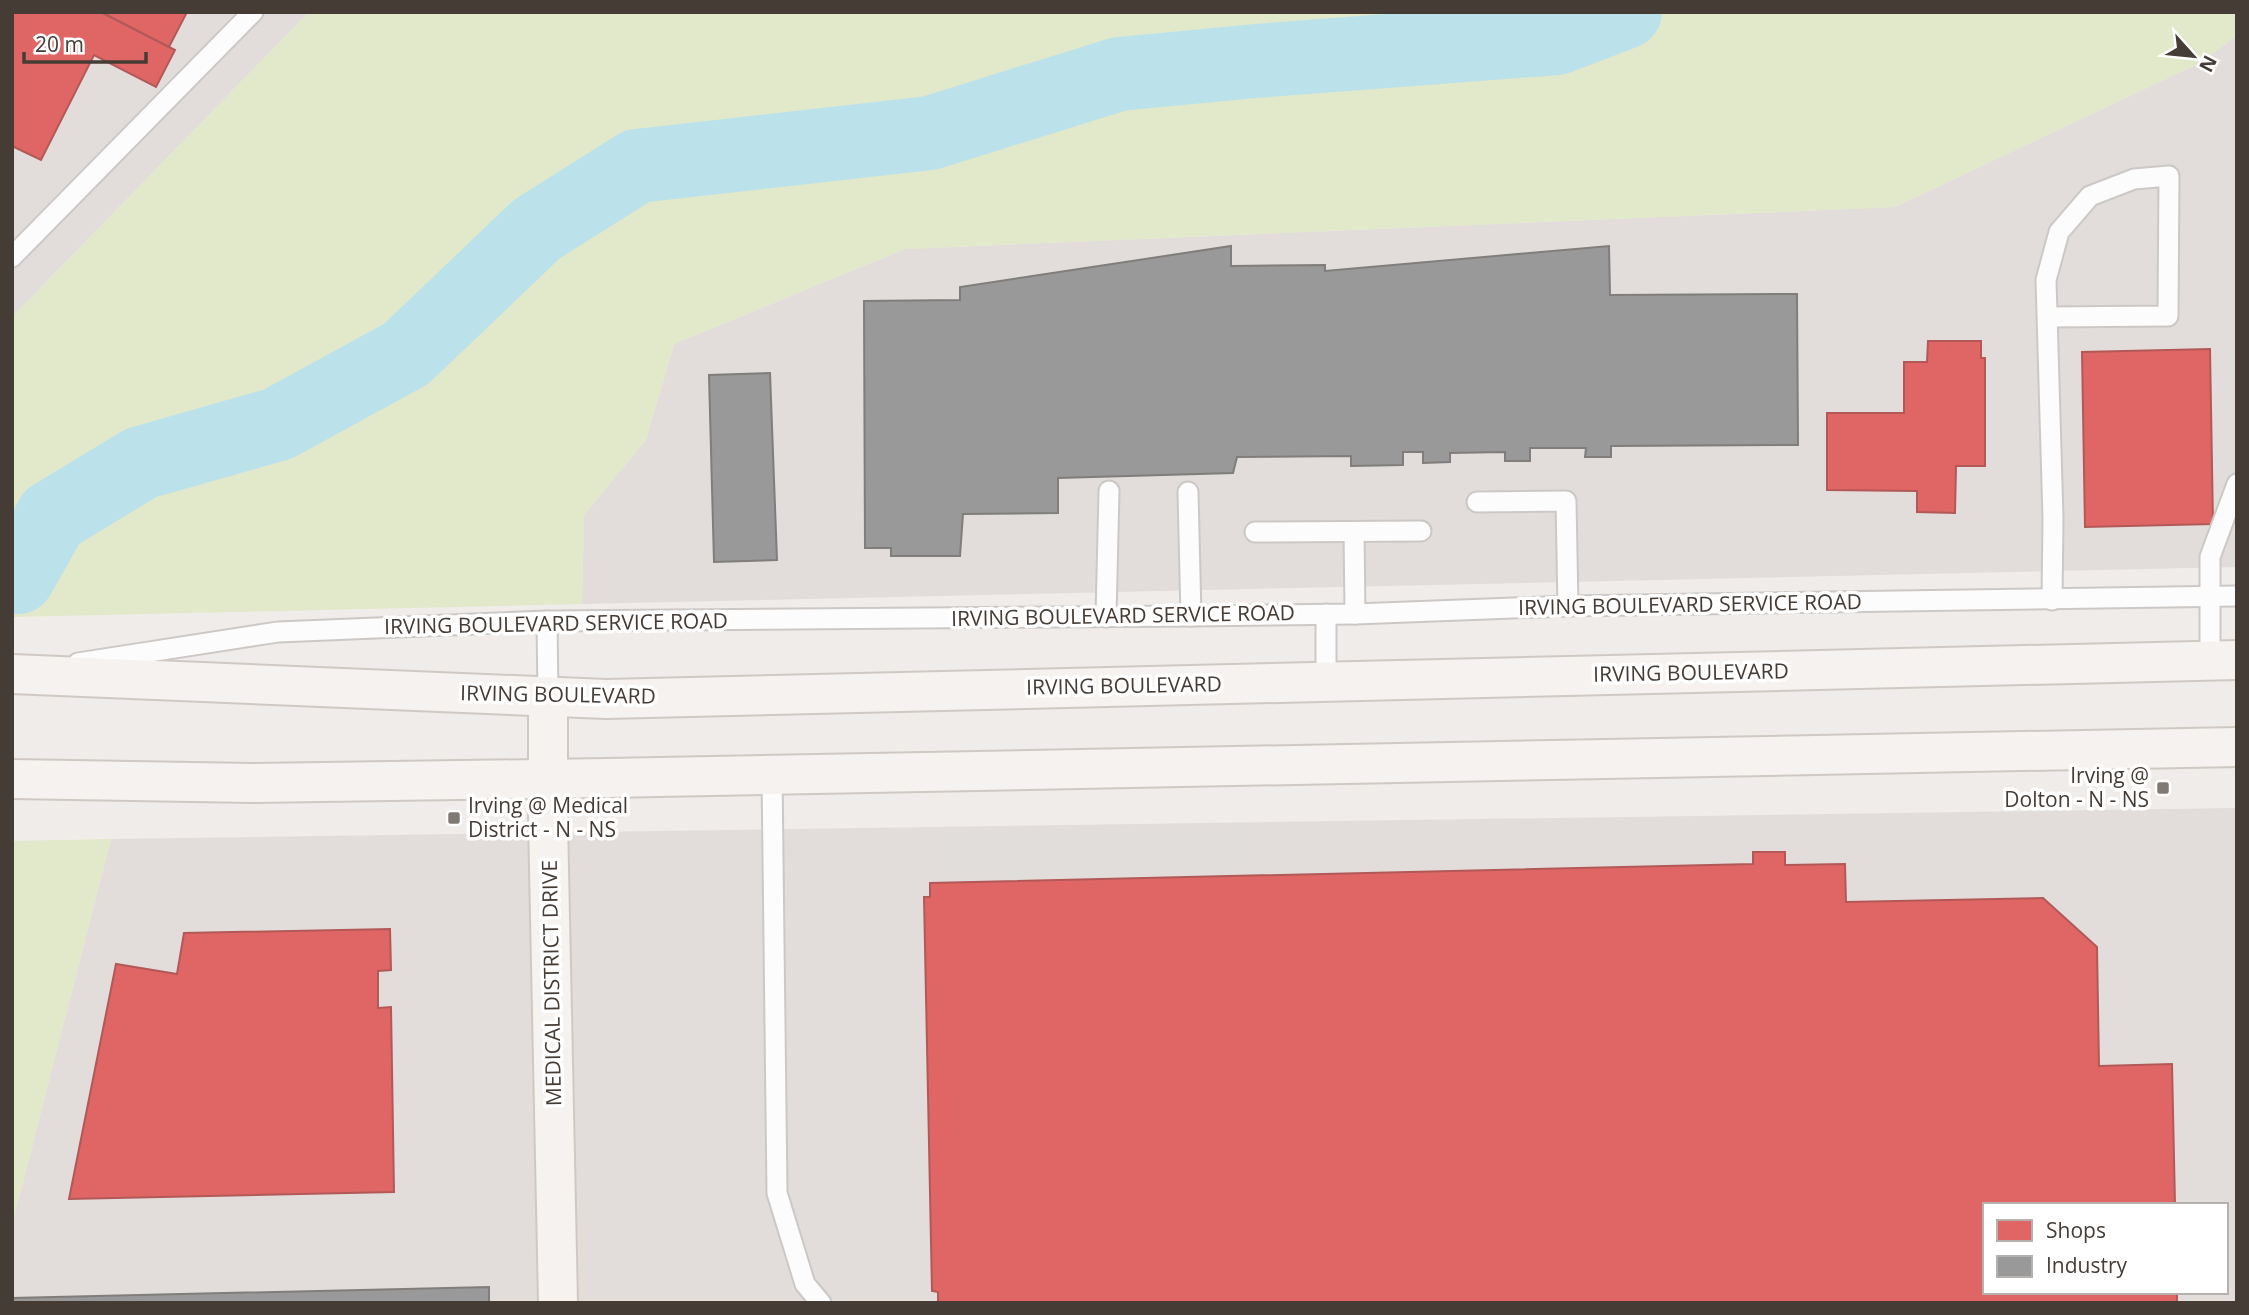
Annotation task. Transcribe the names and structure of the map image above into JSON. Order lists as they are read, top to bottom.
{
  "streets": {
    "main road": ["IRVING BOULEVARD", "MEDICAL DISTRICT DRIVE"],
    "lane": ["IRVING BOULEVARD SERVICE ROAD"]
  },
  "crossings": [
    ["IRVING BOULEVARD SERVICE ROAD", "IRVING BOULEVARD"],
    ["IRVING BOULEVARD SERVICE ROAD", "MEDICAL DISTRICT DRIVE"],
    ["IRVING BOULEVARD", "MEDICAL DISTRICT DRIVE"]
  ],
  "places": {
    "transit": ["Irving @ Dolton - N - NS", "Irving @ Medical District - N - NS"]
  },
  "legend": ["Shops", "Industry"],
  "scale_bar": "20 m",
  "north": "bottom right"
}
